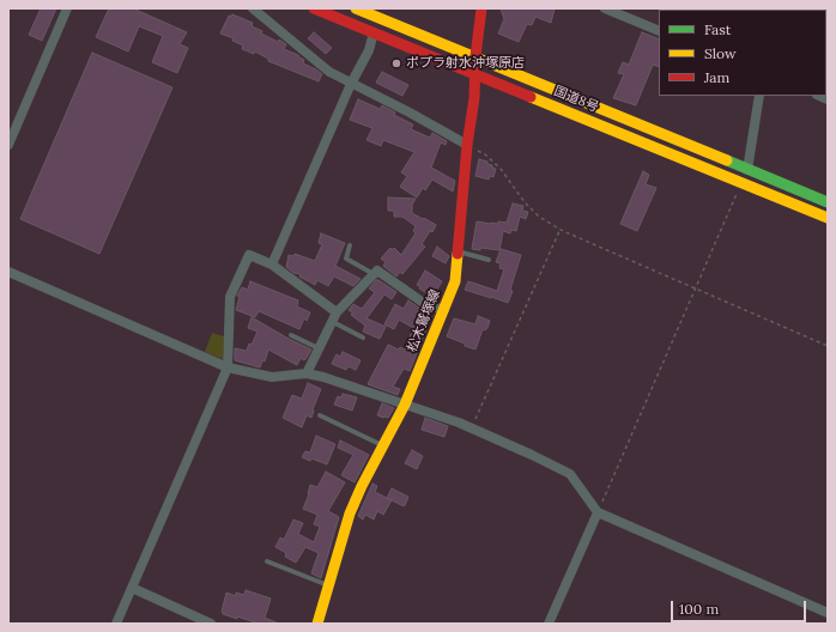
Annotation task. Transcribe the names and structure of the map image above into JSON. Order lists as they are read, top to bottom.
{
  "streets": {
    "main road": ["国道8号", "松木鷲塚線"]
  },
  "crossings": [
    ["国道8号", "松木鷲塚線"]
  ],
  "places": ["ポプラ射水沖塚原店"],
  "legend": ["Fast", "Slow", "Jam"],
  "scale_bar": "100 m"
}
